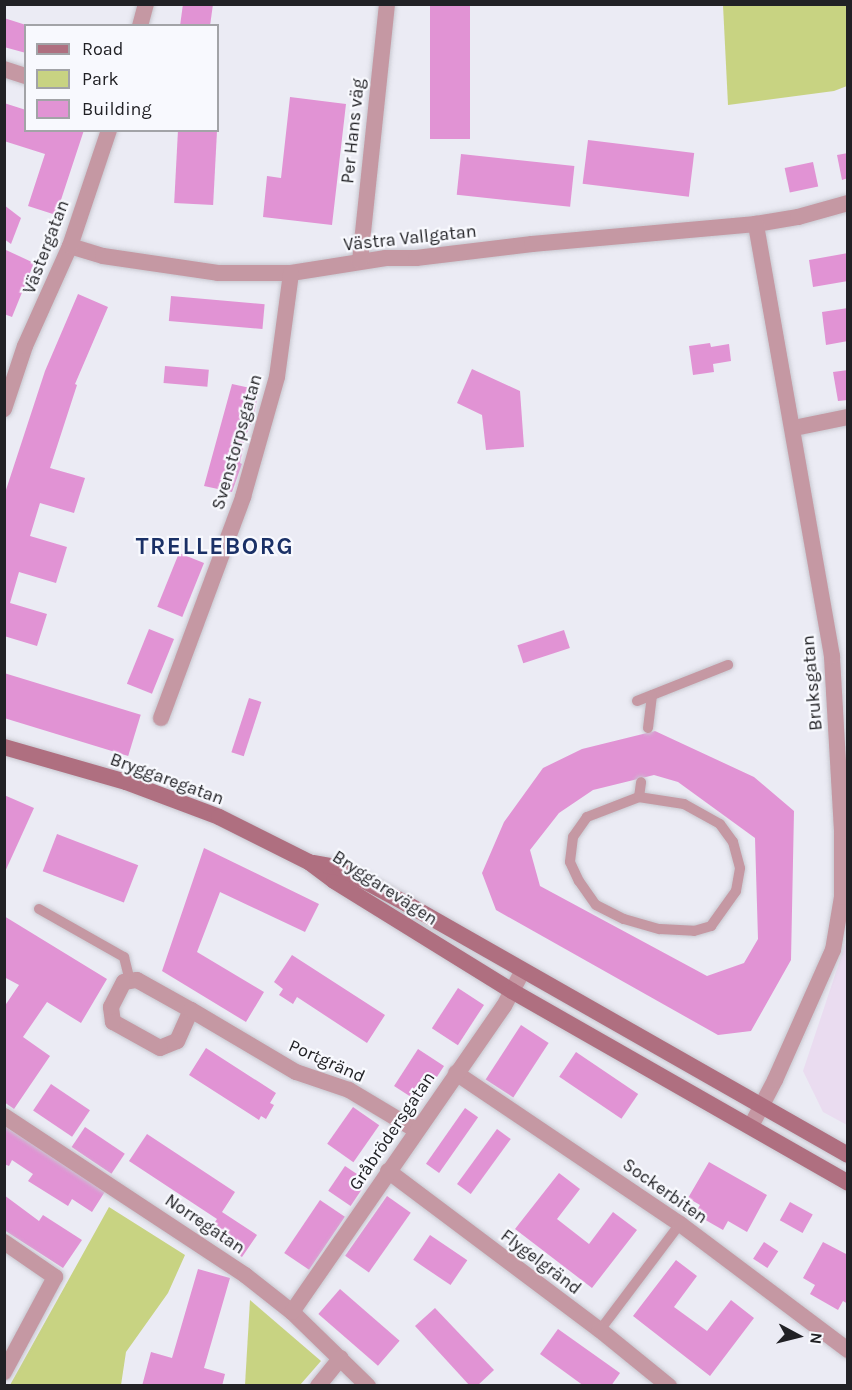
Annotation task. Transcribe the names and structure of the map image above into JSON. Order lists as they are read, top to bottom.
{
  "streets": {
    "main road": ["Bryggaregatan", "Bryggarevägen"],
    "street": [
      "Per Hans väg",
      "Västra Vallgatan",
      "Västergatan",
      "Svenstorpsgatan",
      "Bruksgatan",
      "Portgränd",
      "Gråbrödersgatan",
      "Sockerbiten",
      "Norregatan",
      "Flygelgränd"
    ]
  },
  "crossings": [
    ["Per Hans väg", "Västra Vallgatan"],
    ["Västra Vallgatan", "Västergatan"],
    ["Västra Vallgatan", "Svenstorpsgatan"],
    ["Västra Vallgatan", "Bruksgatan"],
    ["Bruksgatan", "Bryggarevägen"],
    ["Bryggaregatan", "Bryggarevägen"],
    ["Bryggarevägen", "Gråbrödersgatan"],
    ["Portgränd", "Gråbrödersgatan"],
    ["Gråbrödersgatan", "Sockerbiten"],
    ["Gråbrödersgatan", "Norregatan"],
    ["Gråbrödersgatan", "Flygelgränd"]
  ],
  "districts": ["TRELLEBORG"],
  "legend": ["Road", "Park", "Building"],
  "north": "right"
}
